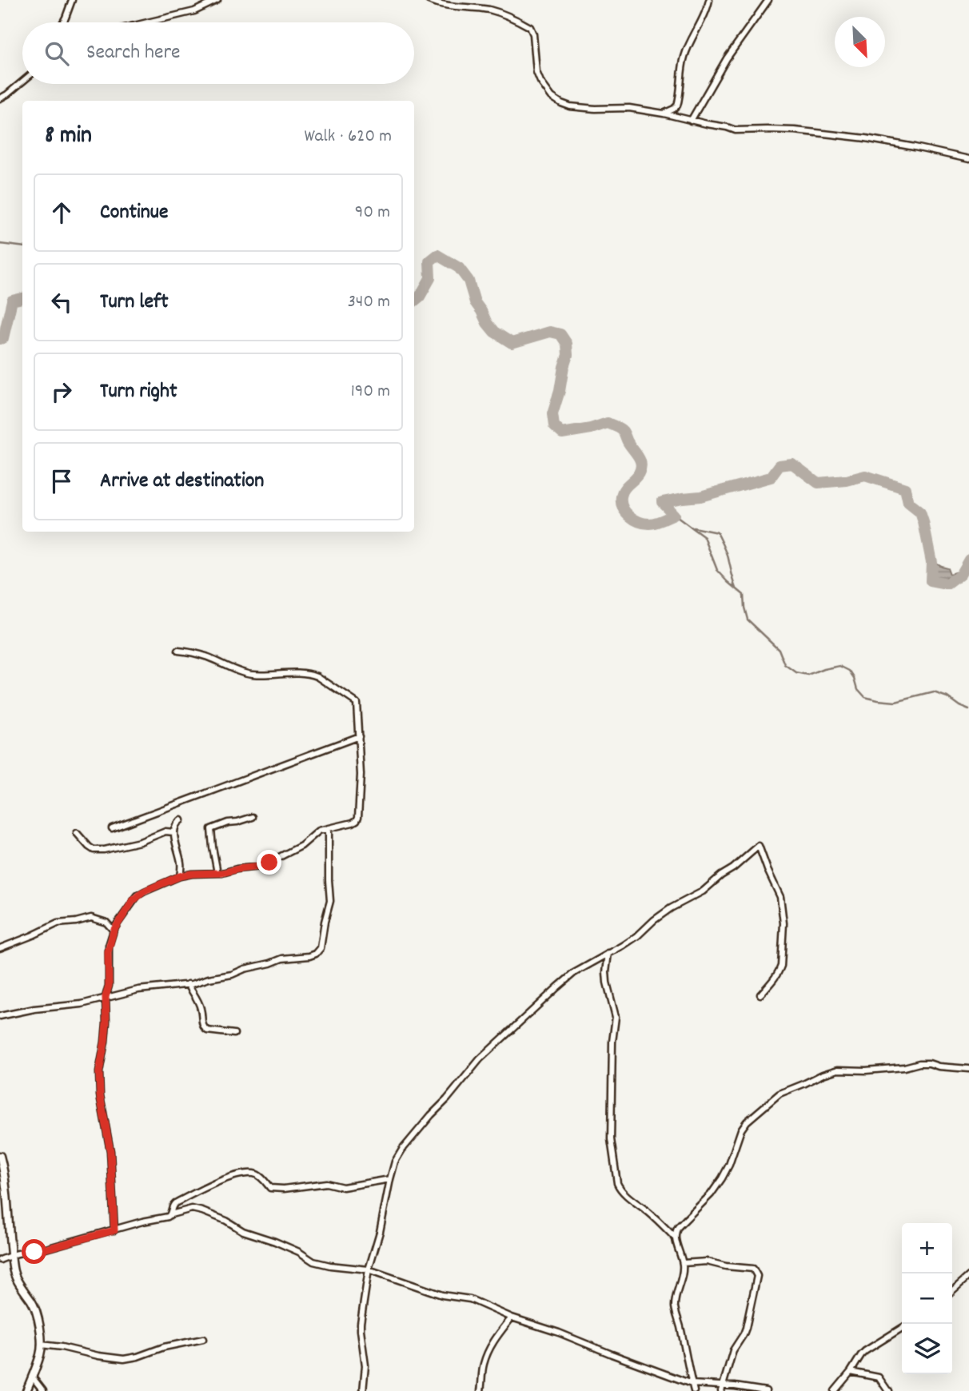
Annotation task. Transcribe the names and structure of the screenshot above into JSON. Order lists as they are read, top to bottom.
{
  "north": "bottom right",
  "page": {
    "search": "Search here",
    "heading": ["8 min", "Walk · 620 m"],
    "list": [
      ["Continue", "90 m"],
      ["Turn left", "340 m"],
      ["Turn right", "190 m"],
      "Arrive at destination"
    ],
    "map_buttons": ["+", "−"]
  }
}
